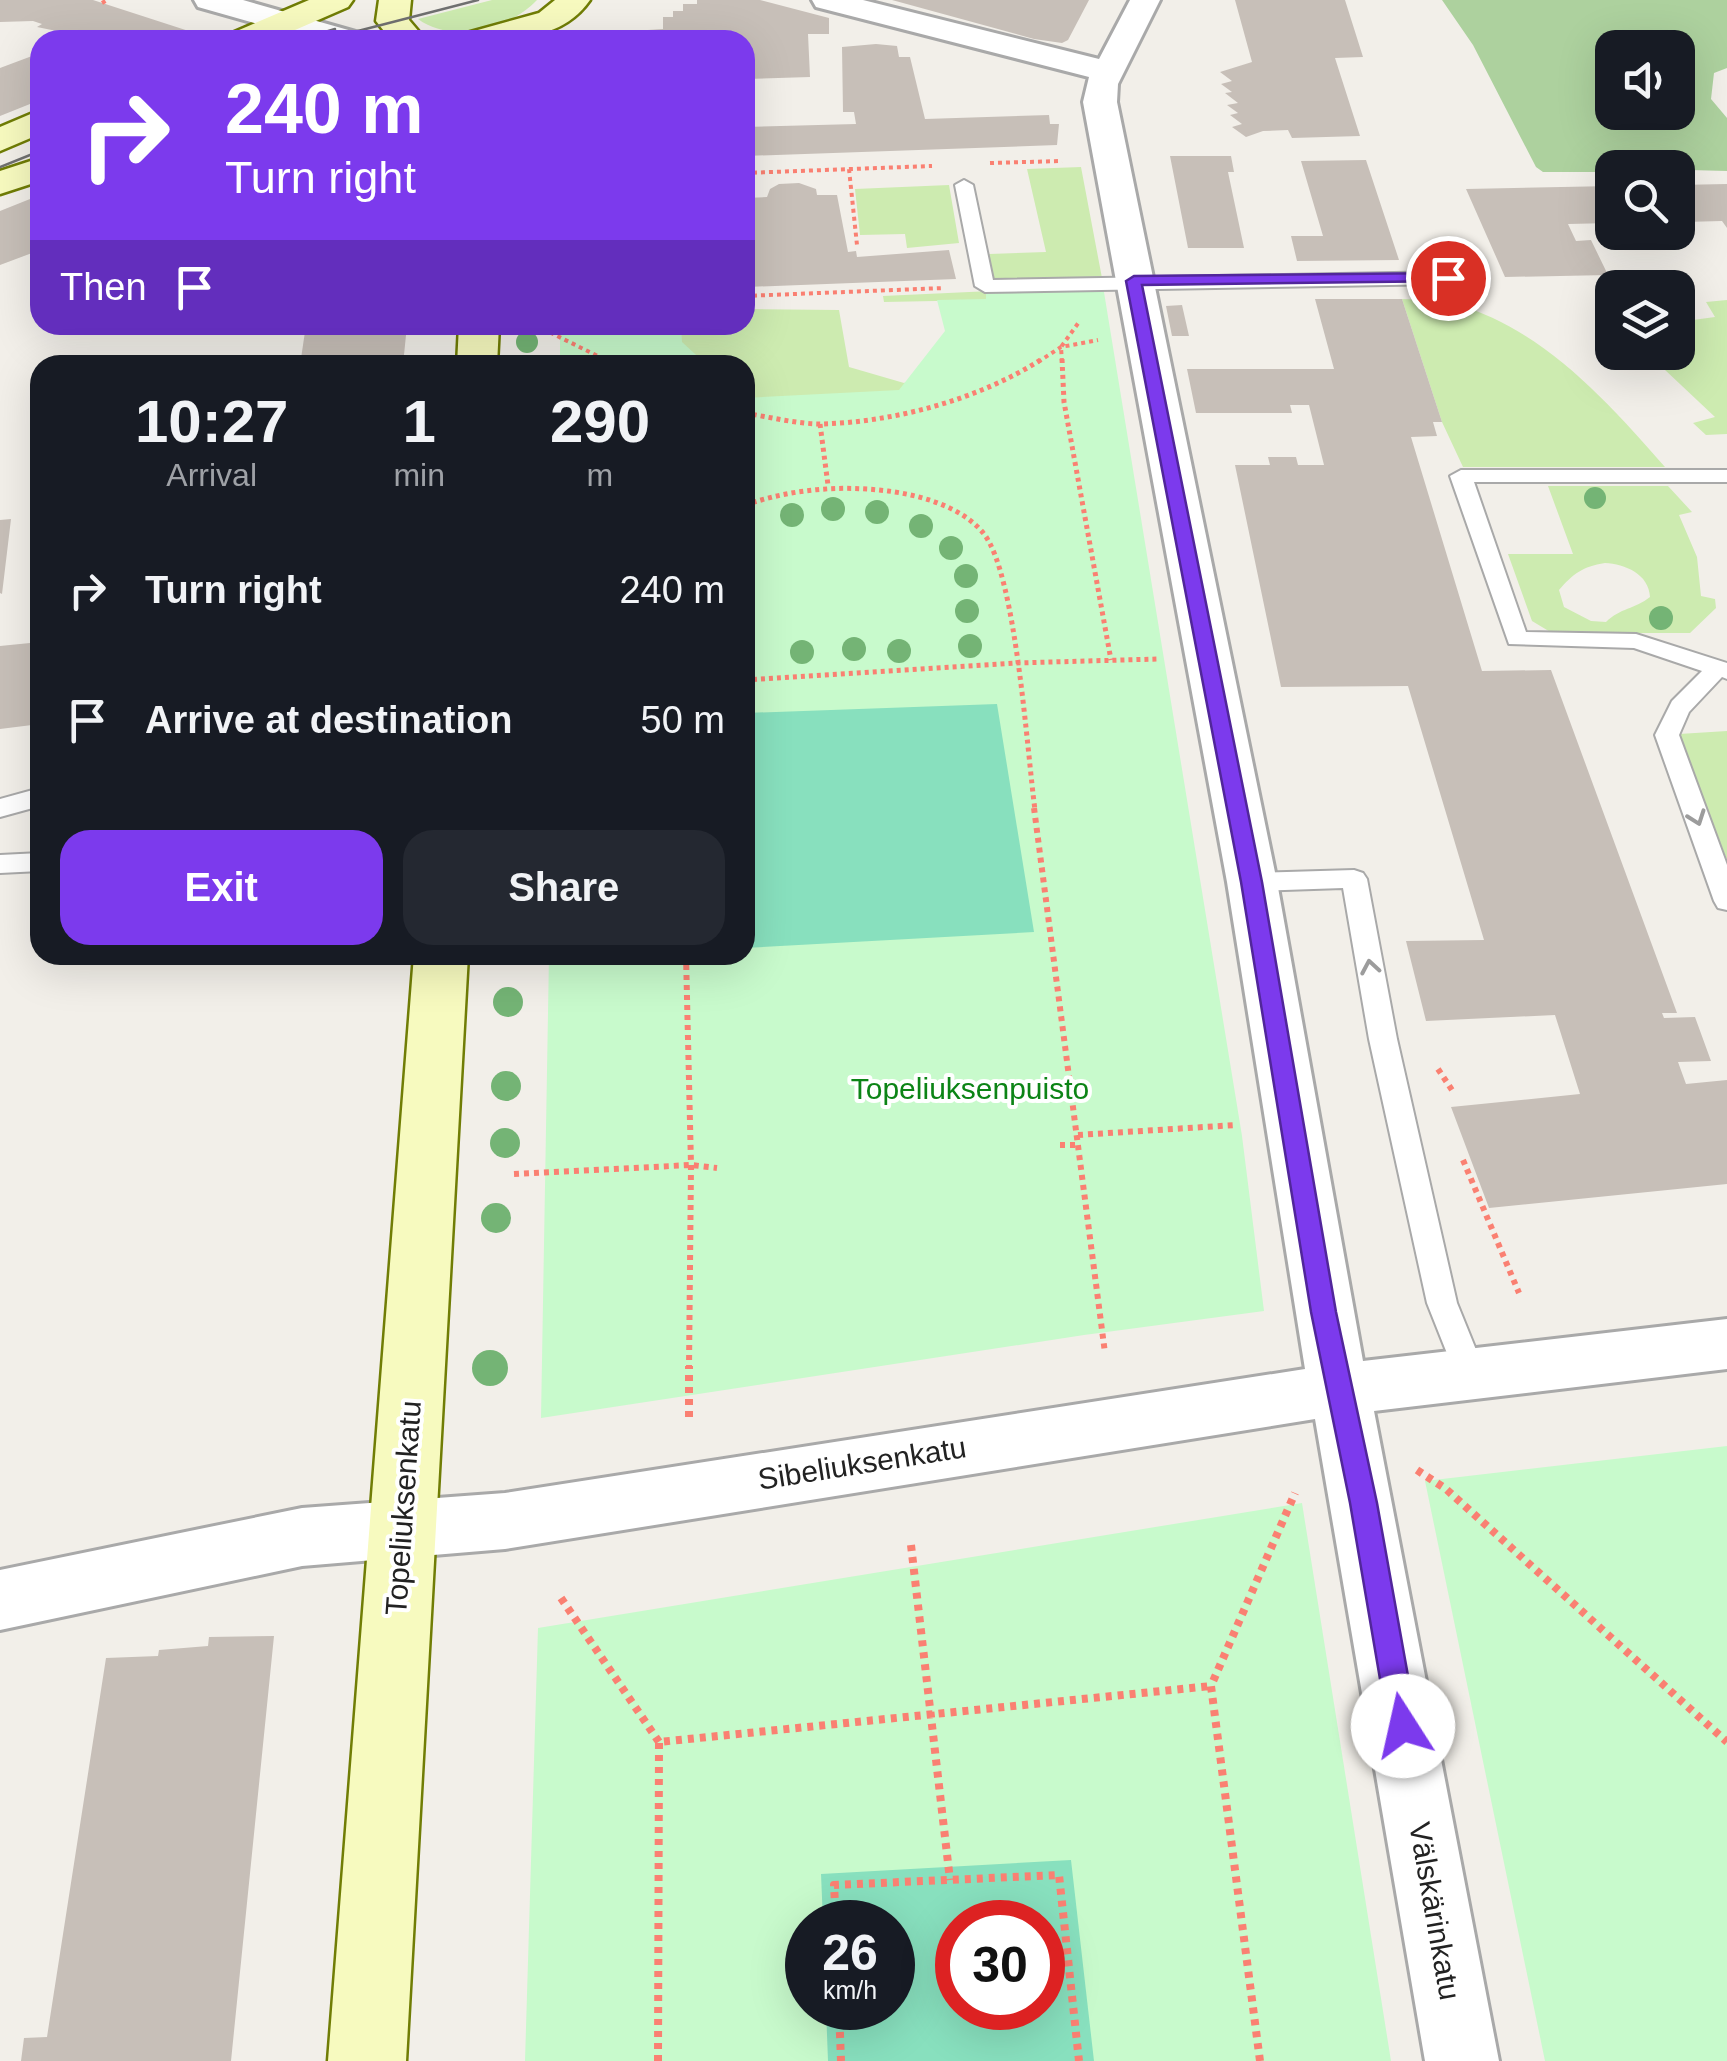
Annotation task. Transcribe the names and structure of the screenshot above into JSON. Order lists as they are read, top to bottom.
{
  "streets": {
    "main road": ["Topeliuksenkatu"],
    "street": ["Sibeliuksenkatu", "Välskärinkatu"]
  },
  "crossings": [
    ["Sibeliuksenkatu", "Topeliuksenkatu"],
    ["Sibeliuksenkatu", "Välskärinkatu"]
  ],
  "parks": ["Topeliuksenpuisto"],
  "page": {
    "turn": ["240 m", "Turn right"],
    "then": "Then",
    "eta": [
      "10:27",
      "Arrival",
      "1",
      "min",
      "290",
      "m"
    ],
    "list": [
      {
        "name": "Turn right",
        "value": "240 m"
      },
      {
        "name": "Arrive at destination",
        "value": "50 m"
      }
    ],
    "buttons": ["Exit", "Share"],
    "speed": "26 km/h",
    "limit": "30"
  }
}
